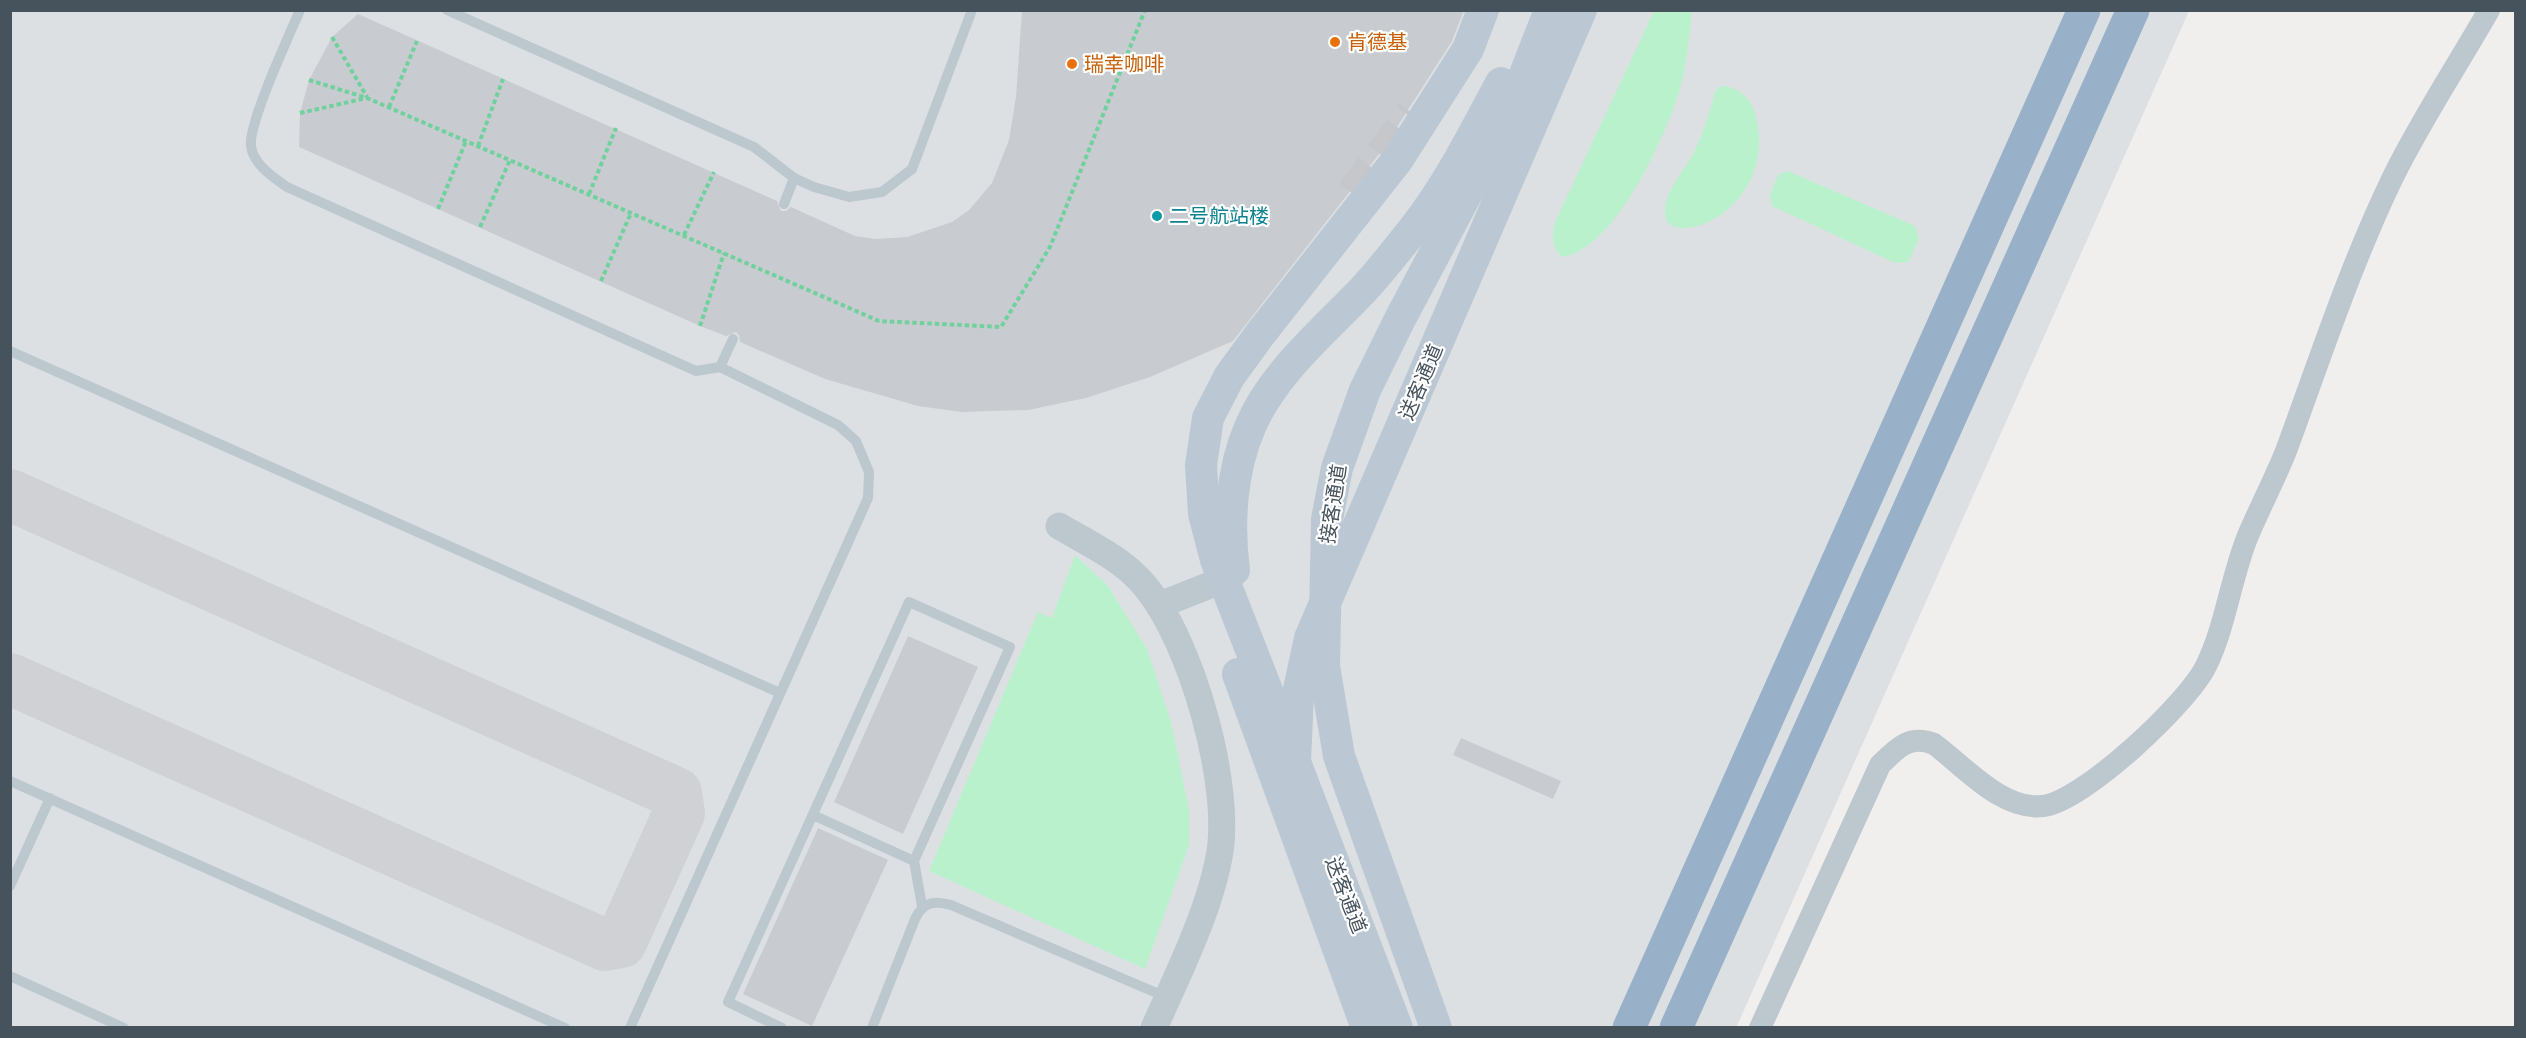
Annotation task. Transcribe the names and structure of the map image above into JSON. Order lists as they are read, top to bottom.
{
  "streets": {
    "main road": ["送客通道", "接客通道"]
  },
  "places": ["肯德基", "瑞幸咖啡", "二号航站楼"]
}
